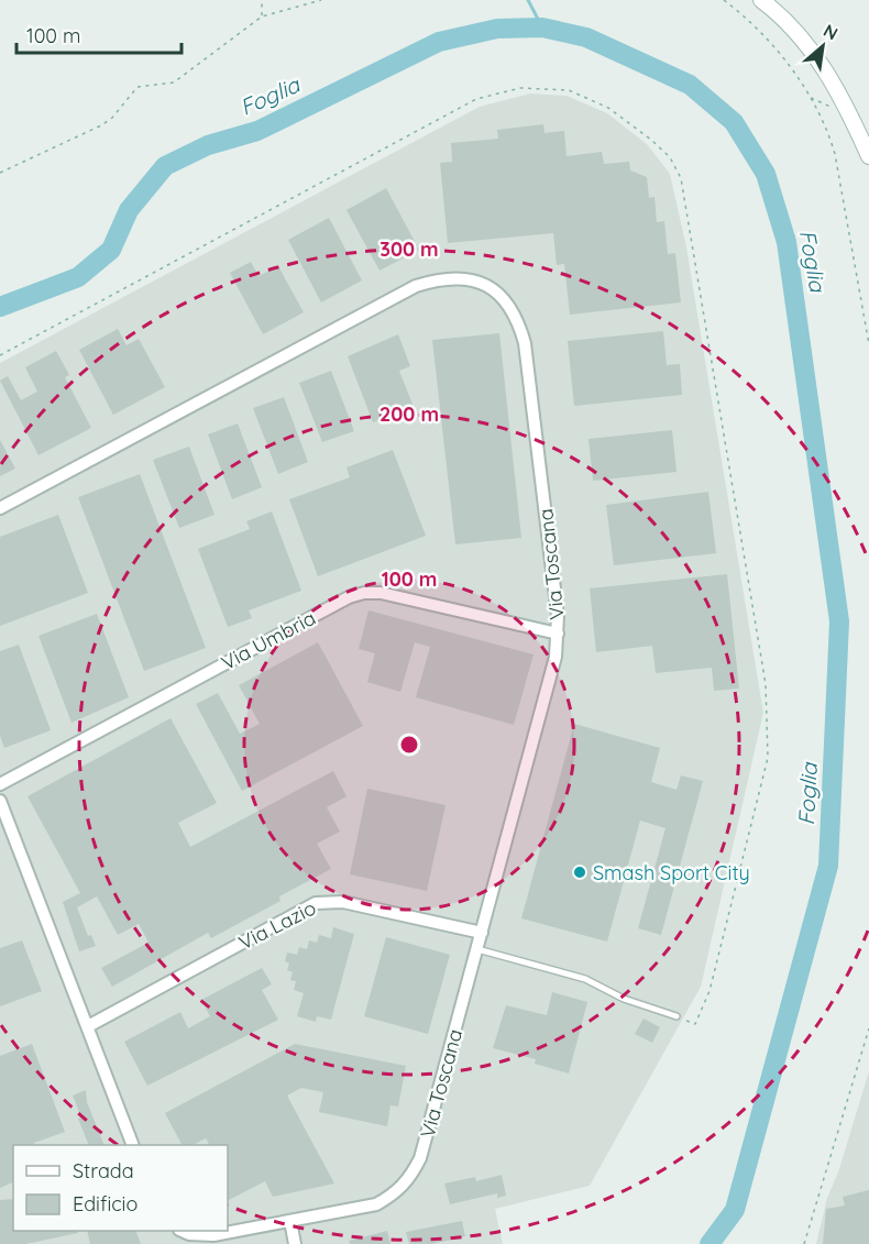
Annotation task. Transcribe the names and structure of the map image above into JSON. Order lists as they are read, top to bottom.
{
  "streets": {
    "street": ["Via Toscana", "Via Umbria", "Via Lazio"]
  },
  "crossings": [
    ["Via Toscana", "Via Umbria"],
    ["Via Toscana", "Via Lazio"]
  ],
  "water": ["Foglia"],
  "places": ["Smash Sport City"],
  "legend": ["Strada", "Edificio"],
  "scale_bar": "100 m",
  "north": "top right",
  "rings": ["300 m", "200 m", "100 m"]
}
